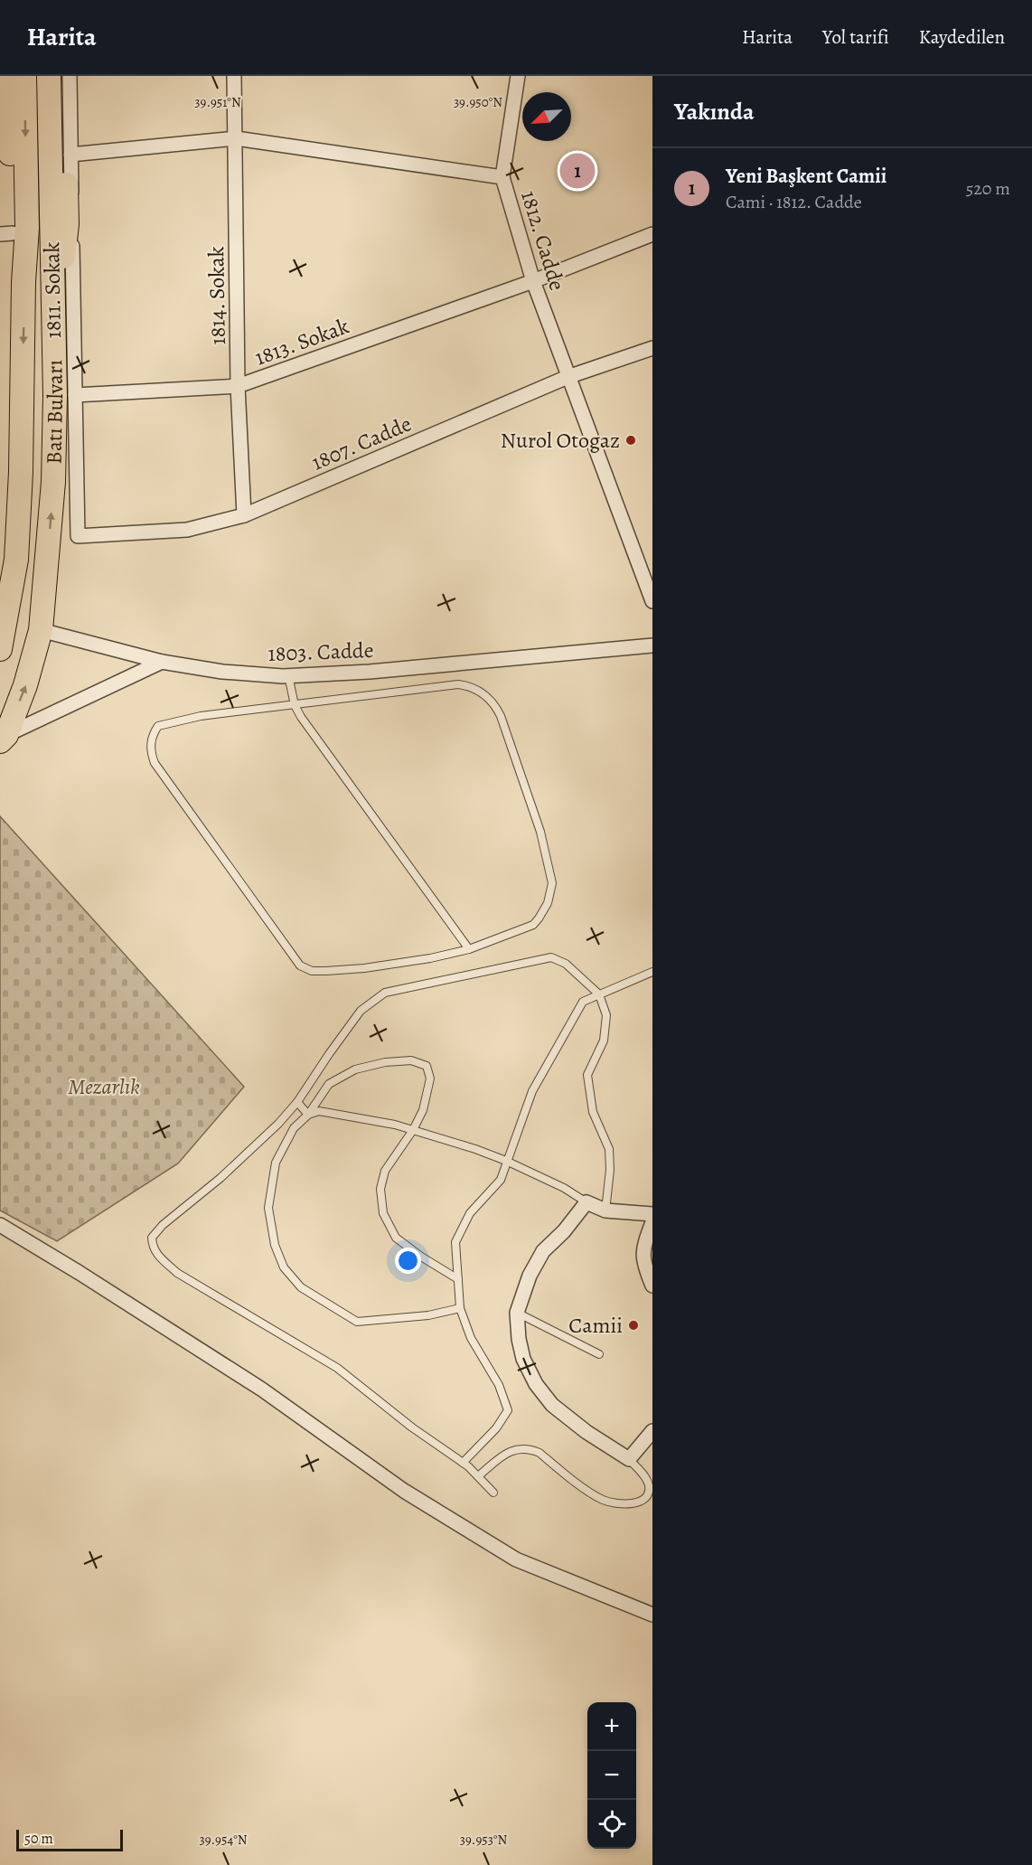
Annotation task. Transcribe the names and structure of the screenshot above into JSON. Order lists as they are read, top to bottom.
{
  "streets": {
    "main road": ["Batı Bulvarı"],
    "street": [
      "1812. Cadde",
      "1811. Sokak",
      "1814. Sokak",
      "1813. Sokak",
      "1807. Cadde",
      "1803. Cadde"
    ]
  },
  "crossings": [
    ["1812. Cadde", "1811. Sokak"],
    ["1812. Cadde", "1814. Sokak"],
    ["1812. Cadde", "1813. Sokak"],
    ["1812. Cadde", "1807. Cadde"],
    ["1811. Sokak", "1813. Sokak"],
    ["1811. Sokak", "1807. Cadde"],
    ["1814. Sokak", "1813. Sokak"],
    ["1814. Sokak", "1807. Cadde"],
    ["Batı Bulvarı", "1803. Cadde"]
  ],
  "parks": ["Mezarlık"],
  "places": ["Nurol Otogaz", "Camii"],
  "scale_bar": "50 m",
  "north": "bottom left",
  "page": {
    "header": "Harita",
    "nav": ["Harita", "Yol tarifi", "Kaydedilen"],
    "heading": "Yakında",
    "list": [
      {
        "mark": "1",
        "name": "Yeni Başkent Camii",
        "note": "Cami · 1812. Cadde",
        "value": "520 m"
      }
    ],
    "pins": "1",
    "map_buttons": ["+", "−"],
    "scale": "50 m"
  },
  "coordinates": [
    "39.950°N",
    "39.951°N",
    "39.954°N",
    "39.953°N"
  ]
}
